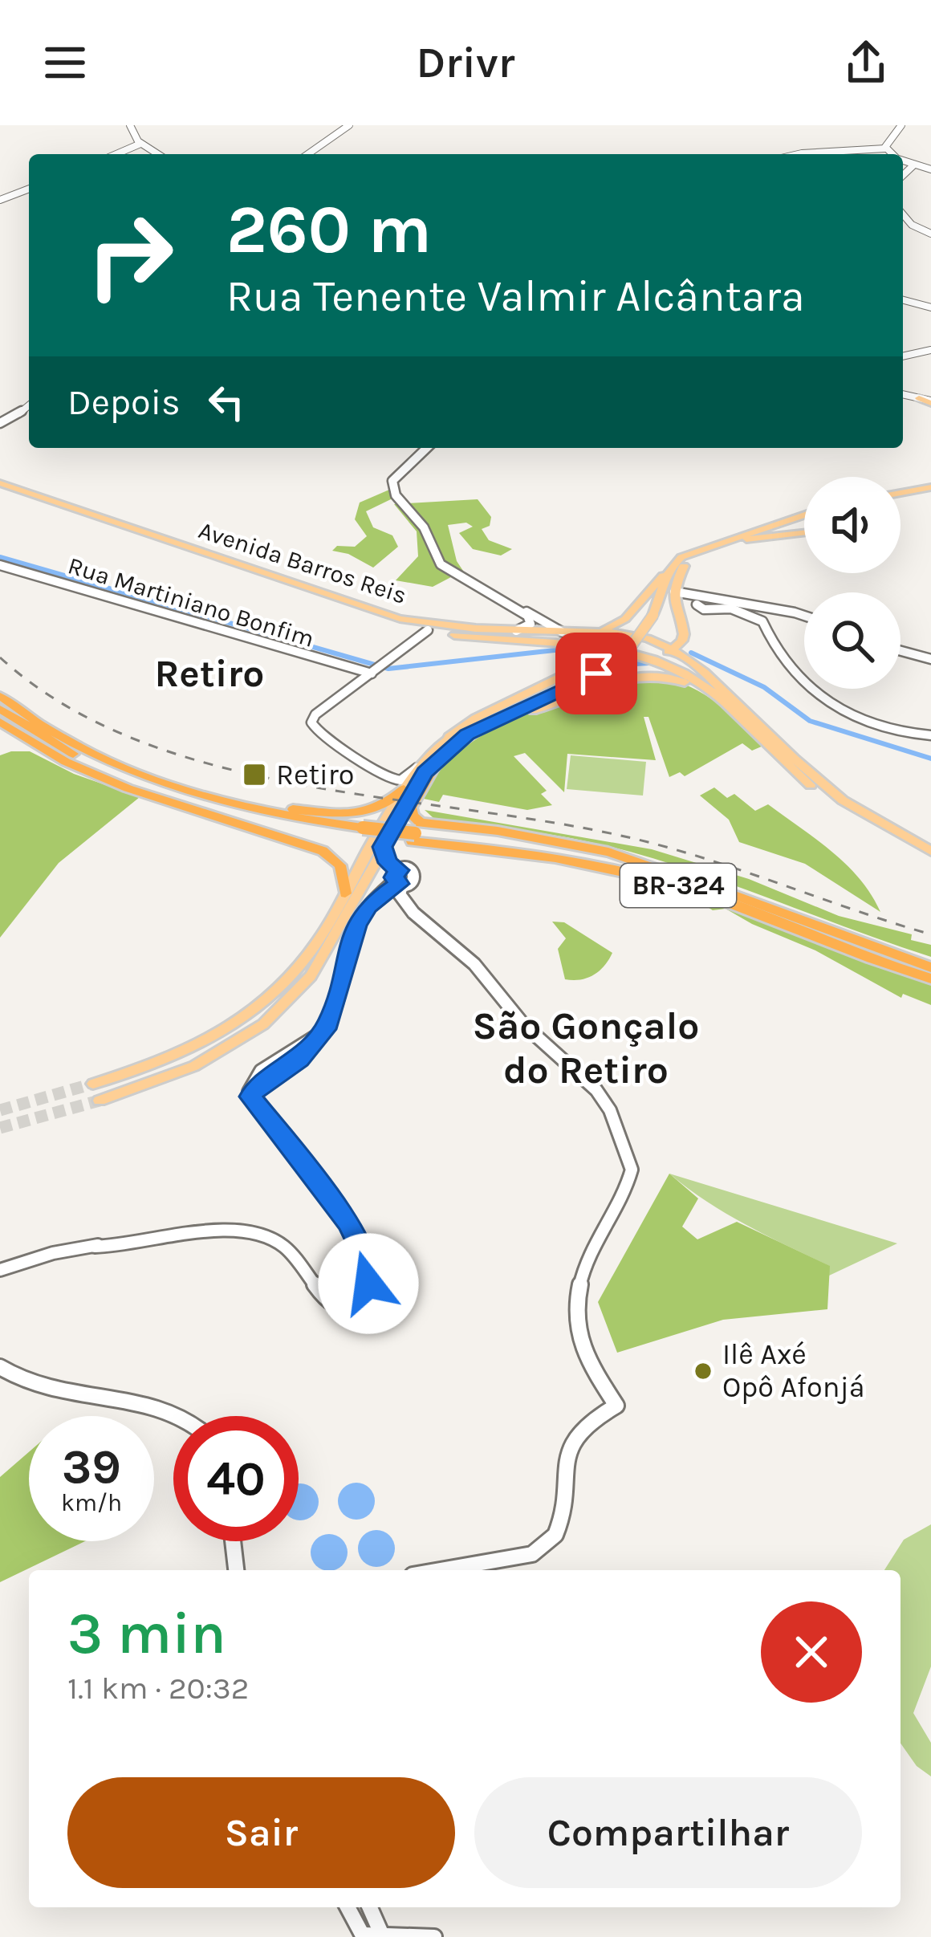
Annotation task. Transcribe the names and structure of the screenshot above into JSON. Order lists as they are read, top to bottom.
{
  "streets": {
    "highway": ["BR-324"],
    "main road": ["Avenida Barros Reis"],
    "street": ["Rua Martiniano Bonfim"]
  },
  "districts": ["Retiro", "São Gonçalo do Retiro"],
  "places": {
    "transit": ["Retiro"],
    "other": ["Ilê Axé Opô Afonjá"]
  },
  "page": {
    "header": "Drivr",
    "turn": ["260 m", "Rua Tenente Valmir Alcântara"],
    "then": "Depois",
    "speed": "39 km/h",
    "limit": "40",
    "heading": ["3 min", "1.1 km · 20:32"],
    "buttons": ["Sair", "Compartilhar"]
  }
}
